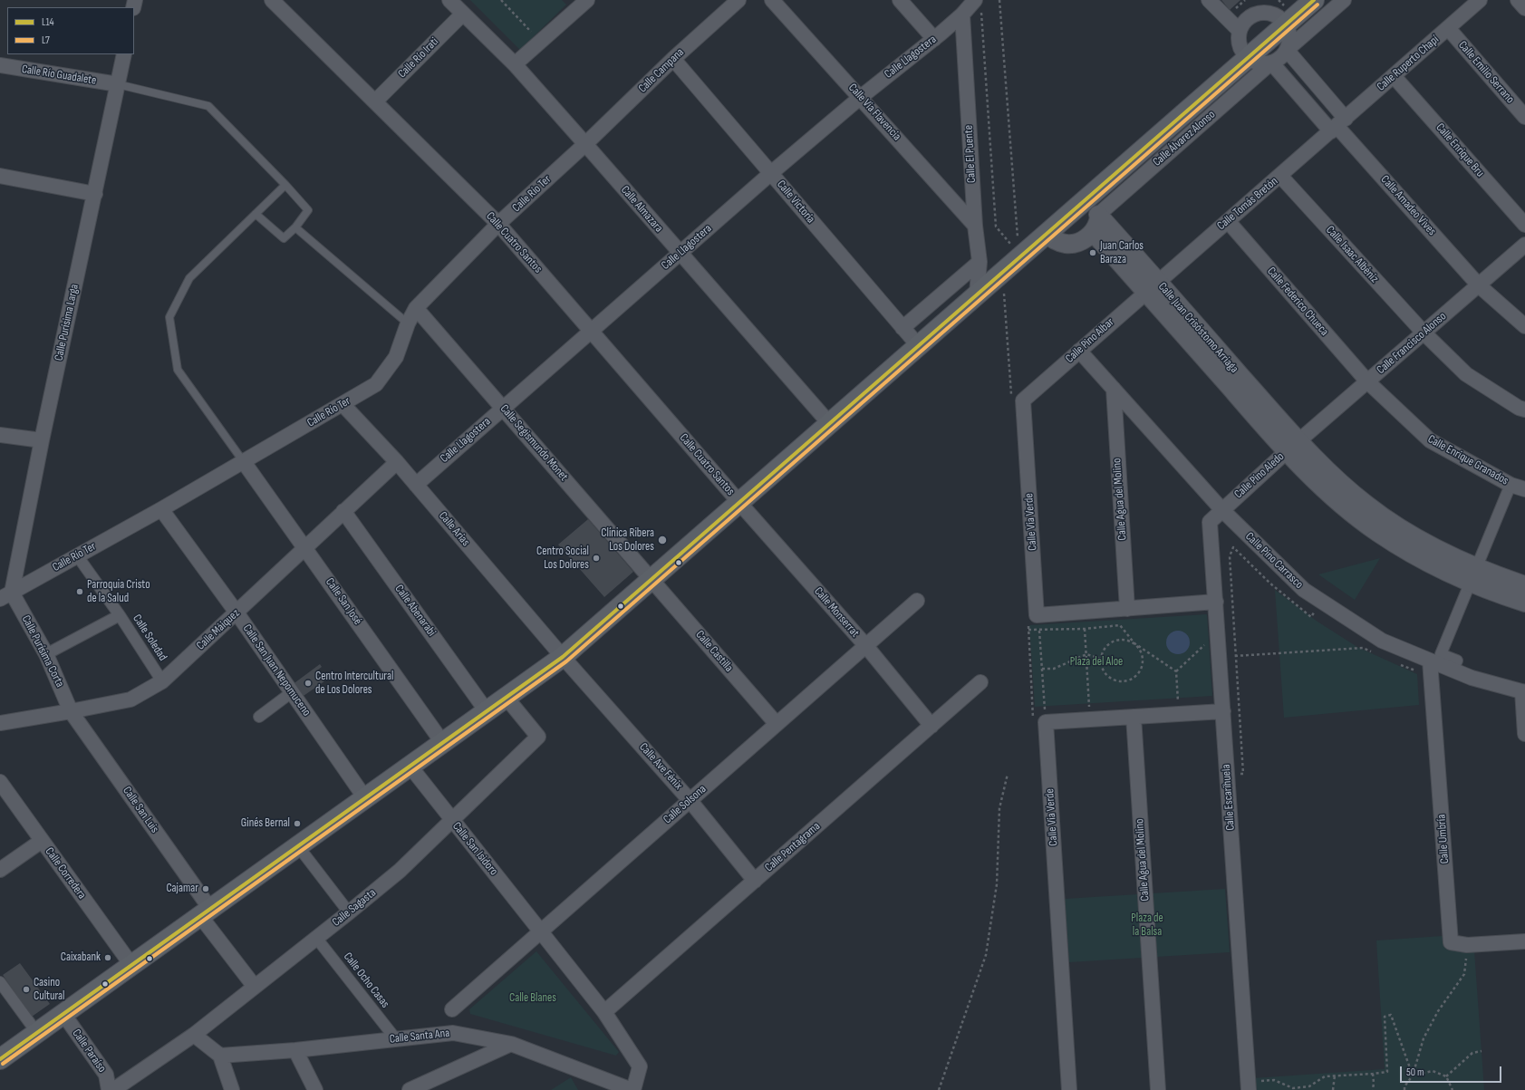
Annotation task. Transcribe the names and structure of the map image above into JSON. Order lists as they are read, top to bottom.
{
  "streets": {
    "main road": ["Calle Álvarez Alonso"],
    "street": [
      "Calle Llagostera",
      "Calle Río Irati",
      "Calle Ruperto Chapí",
      "Calle Campana",
      "Calle Emilio Serrano",
      "Calle Río Guadalete",
      "Calle Vía Flavencia",
      "Calle Enrique Bru",
      "Calle El Puente",
      "Calle Río Ter",
      "Calle Victoria",
      "Calle Tomás Bretón",
      "Calle Amadeo Vives",
      "Calle Almazara",
      "Calle Cuatro Santos",
      "Calle Isaac Albéniz",
      "Calle Federico Chueca",
      "Calle Purísima Larga",
      "Calle Juan Crisóstomo Arriaga",
      "Calle Pino Albar",
      "Calle Francisco Alonso",
      "Calle Segismundo Monet",
      "Calle Enrique Granados",
      "Calle Pino Aledo",
      "Calle Agua del Molino",
      "Calle Vía Verde",
      "Calle Arias",
      "Calle Pino Carrasco",
      "Calle San José",
      "Calle Abenarabi",
      "Calle Monserrat",
      "Calle Máiquez",
      "Calle Soledad",
      "Calle Purísima Corta",
      "Calle Castilla",
      "Calle San Juan Nepomuceno",
      "Calle Ave Fénix",
      "Calle Escarihuela",
      "Calle Solsona",
      "Calle San Luis",
      "Calle Umbría",
      "Calle Pentagrama",
      "Calle San Isidoro",
      "Calle Corredera",
      "Calle Sagasta",
      "Calle Ocho Casas",
      "Calle Santa Ana",
      "Calle Paraíso"
    ]
  },
  "crossings": [
    ["Calle Llagostera", "Calle Vía Flavencia"],
    ["Calle Llagostera", "Calle El Puente"],
    ["Calle Llagostera", "Calle Victoria"],
    ["Calle Llagostera", "Calle Almazara"],
    ["Calle Llagostera", "Calle Cuatro Santos"],
    ["Calle Llagostera", "Calle Segismundo Monet"],
    ["Calle Llagostera", "Calle Arias"],
    ["Calle Río Irati", "Calle Almazara"],
    ["Calle Río Irati", "Calle Cuatro Santos"],
    ["Calle Ruperto Chapí", "Calle Emilio Serrano"],
    ["Calle Ruperto Chapí", "Calle Enrique Bru"],
    ["Calle Ruperto Chapí", "Calle Tomás Bretón"],
    ["Calle Ruperto Chapí", "Calle Amadeo Vives"],
    ["Calle Campana", "Calle Río Ter"],
    ["Calle Campana", "Calle Victoria"],
    ["Calle Campana", "Calle Almazara"],
    ["Calle Río Guadalete", "Calle Purísima Larga"],
    ["Calle Vía Flavencia", "Calle El Puente"],
    ["Calle Álvarez Alonso", "Calle El Puente"],
    ["Calle Álvarez Alonso", "Calle Victoria"],
    ["Calle Álvarez Alonso", "Calle Almazara"],
    ["Calle Álvarez Alonso", "Calle Cuatro Santos"],
    ["Calle Álvarez Alonso", "Calle Juan Crisóstomo Arriaga"],
    ["Calle Álvarez Alonso", "Calle Segismundo Monet"],
    ["Calle Álvarez Alonso", "Calle Arias"],
    ["Calle Álvarez Alonso", "Calle San José"],
    ["Calle Álvarez Alonso", "Calle Abenarabi"],
    ["Calle Álvarez Alonso", "Calle Monserrat"],
    ["Calle Álvarez Alonso", "Calle Castilla"],
    ["Calle Álvarez Alonso", "Calle San Juan Nepomuceno"],
    ["Calle Álvarez Alonso", "Calle Ave Fénix"],
    ["Calle Álvarez Alonso", "Calle San Luis"],
    ["Calle Álvarez Alonso", "Calle San Isidoro"],
    ["Calle Álvarez Alonso", "Calle Corredera"],
    ["Calle Álvarez Alonso", "Calle Sagasta"],
    ["Calle Álvarez Alonso", "Calle Paraíso"],
    ["Calle Río Ter", "Calle Almazara"],
    ["Calle Río Ter", "Calle Cuatro Santos"],
    ["Calle Río Ter", "Calle Purísima Larga"],
    ["Calle Río Ter", "Calle Segismundo Monet"],
    ["Calle Río Ter", "Calle Arias"],
    ["Calle Río Ter", "Calle San José"],
    ["Calle Río Ter", "Calle Soledad"],
    ["Calle Río Ter", "Calle Purísima Corta"],
    ["Calle Río Ter", "Calle San Juan Nepomuceno"],
    ["Calle Tomás Bretón", "Calle Amadeo Vives"],
    ["Calle Tomás Bretón", "Calle Isaac Albéniz"],
    ["Calle Tomás Bretón", "Calle Federico Chueca"],
    ["Calle Tomás Bretón", "Calle Juan Crisóstomo Arriaga"],
    ["Calle Tomás Bretón", "Calle Pino Albar"],
    ["Calle Amadeo Vives", "Calle Francisco Alonso"],
    ["Calle Cuatro Santos", "Calle Monserrat"],
    ["Calle Isaac Albéniz", "Calle Francisco Alonso"],
    ["Calle Federico Chueca", "Calle Francisco Alonso"],
    ["Calle Federico Chueca", "Calle Enrique Granados"],
    ["Calle Purísima Larga", "Calle Purísima Corta"],
    ["Calle Juan Crisóstomo Arriaga", "Calle Pino Albar"],
    ["Calle Juan Crisóstomo Arriaga", "Calle Francisco Alonso"],
    ["Calle Juan Crisóstomo Arriaga", "Calle Pino Aledo"],
    ["Calle Pino Albar", "Calle Vía Verde"],
    ["Calle Pino Albar", "Calle Pino Carrasco"],
    ["Calle Francisco Alonso", "Calle Enrique Granados"],
    ["Calle Francisco Alonso", "Calle Pino Aledo"],
    ["Calle Segismundo Monet", "Calle Castilla"],
    ["Calle Pino Aledo", "Calle Pino Carrasco"],
    ["Calle Pino Aledo", "Calle Escarihuela"],
    ["Calle Agua del Molino", "Calle Vía Verde"],
    ["Calle Agua del Molino", "Calle Pino Carrasco"],
    ["Calle Vía Verde", "Calle Escarihuela"],
    ["Calle Arias", "Calle Máiquez"],
    ["Calle Arias", "Calle Ave Fénix"],
    ["Calle Pino Carrasco", "Calle Escarihuela"],
    ["Calle Pino Carrasco", "Calle Umbría"],
    ["Calle San José", "Calle Máiquez"],
    ["Calle Abenarabi", "Calle Máiquez"],
    ["Calle Monserrat", "Calle Solsona"],
    ["Calle Monserrat", "Calle Pentagrama"],
    ["Calle Máiquez", "Calle Soledad"],
    ["Calle Máiquez", "Calle Purísima Corta"],
    ["Calle Máiquez", "Calle San Juan Nepomuceno"],
    ["Calle Máiquez", "Calle San Luis"],
    ["Calle Purísima Corta", "Calle San Luis"],
    ["Calle Castilla", "Calle Solsona"],
    ["Calle Ave Fénix", "Calle Solsona"],
    ["Calle Ave Fénix", "Calle Pentagrama"],
    ["Calle Solsona", "Calle San Isidoro"],
    ["Calle San Luis", "Calle Sagasta"],
    ["Calle San Isidoro", "Calle Sagasta"],
    ["Calle Sagasta", "Calle Ocho Casas"],
    ["Calle Ocho Casas", "Calle Santa Ana"]
  ],
  "parks": ["Plaza del Aloe", "Plaza de la Balsa", "Calle Blanes"],
  "places": [
    "Juan Carlos Baraza",
    "Clínica Ribera Los Dolores",
    "Centro Social Los Dolores",
    "Parroquia Cristo de la Salud",
    "Centro Intercultural de Los Dolores",
    "Ginés Bernal",
    "Cajamar",
    "Caixabank",
    "Casino Cultural"
  ],
  "lines": ["transit line L14", "transit line L7"],
  "legend": ["L14", "L7"],
  "scale_bar": "50 m"
}
